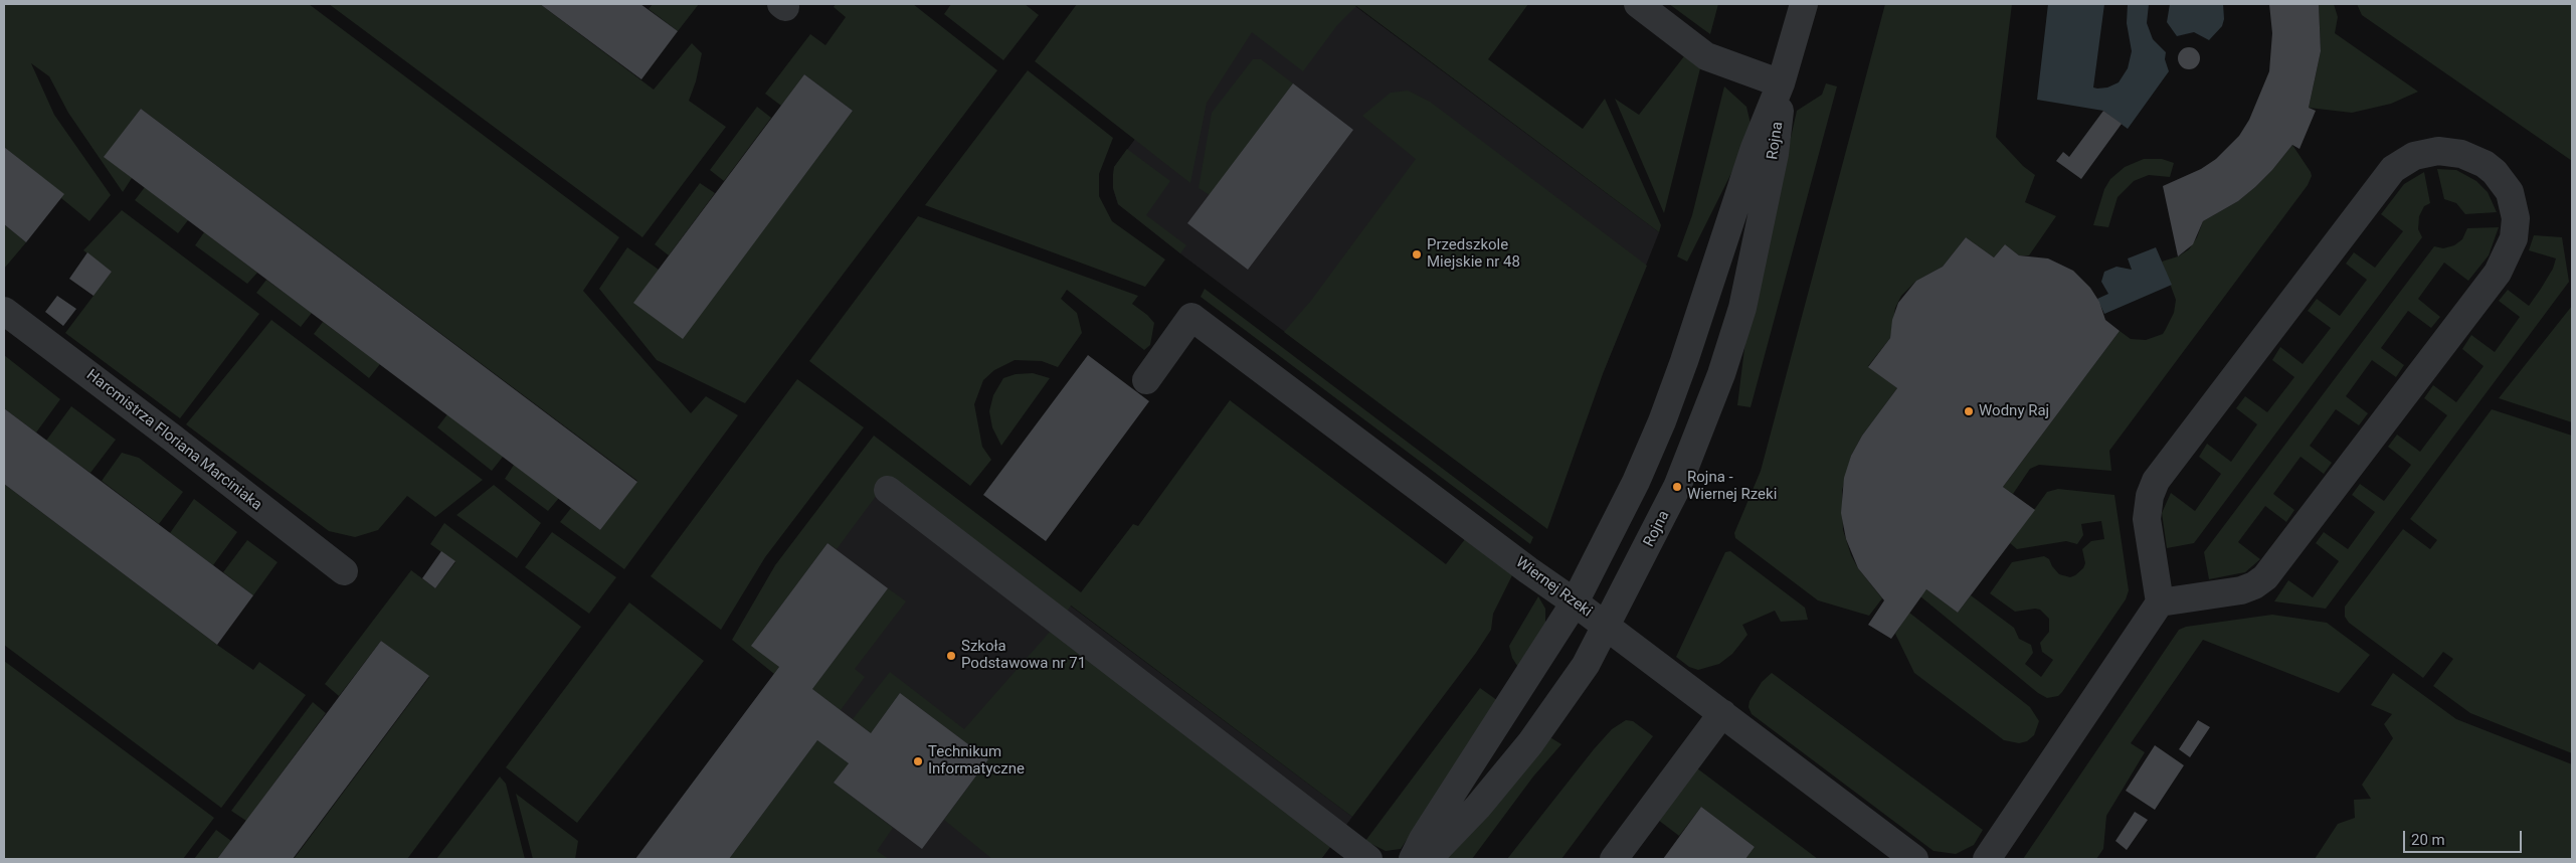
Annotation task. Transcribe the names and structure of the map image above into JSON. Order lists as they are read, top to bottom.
{
  "streets": {
    "street": ["Rojna", "Harcmistrza Floriana Marciniaka", "Wiernej Rzeki"]
  },
  "crossings": [
    ["Rojna", "Wiernej Rzeki"]
  ],
  "places": [
    "Przedszkole Miejskie nr 48",
    "Wodny Raj",
    "Rojna - Wiernej Rzeki",
    "Szkoła Podstawowa nr 71",
    "Technikum Informatyczne"
  ],
  "scale_bar": "20 m"
}
